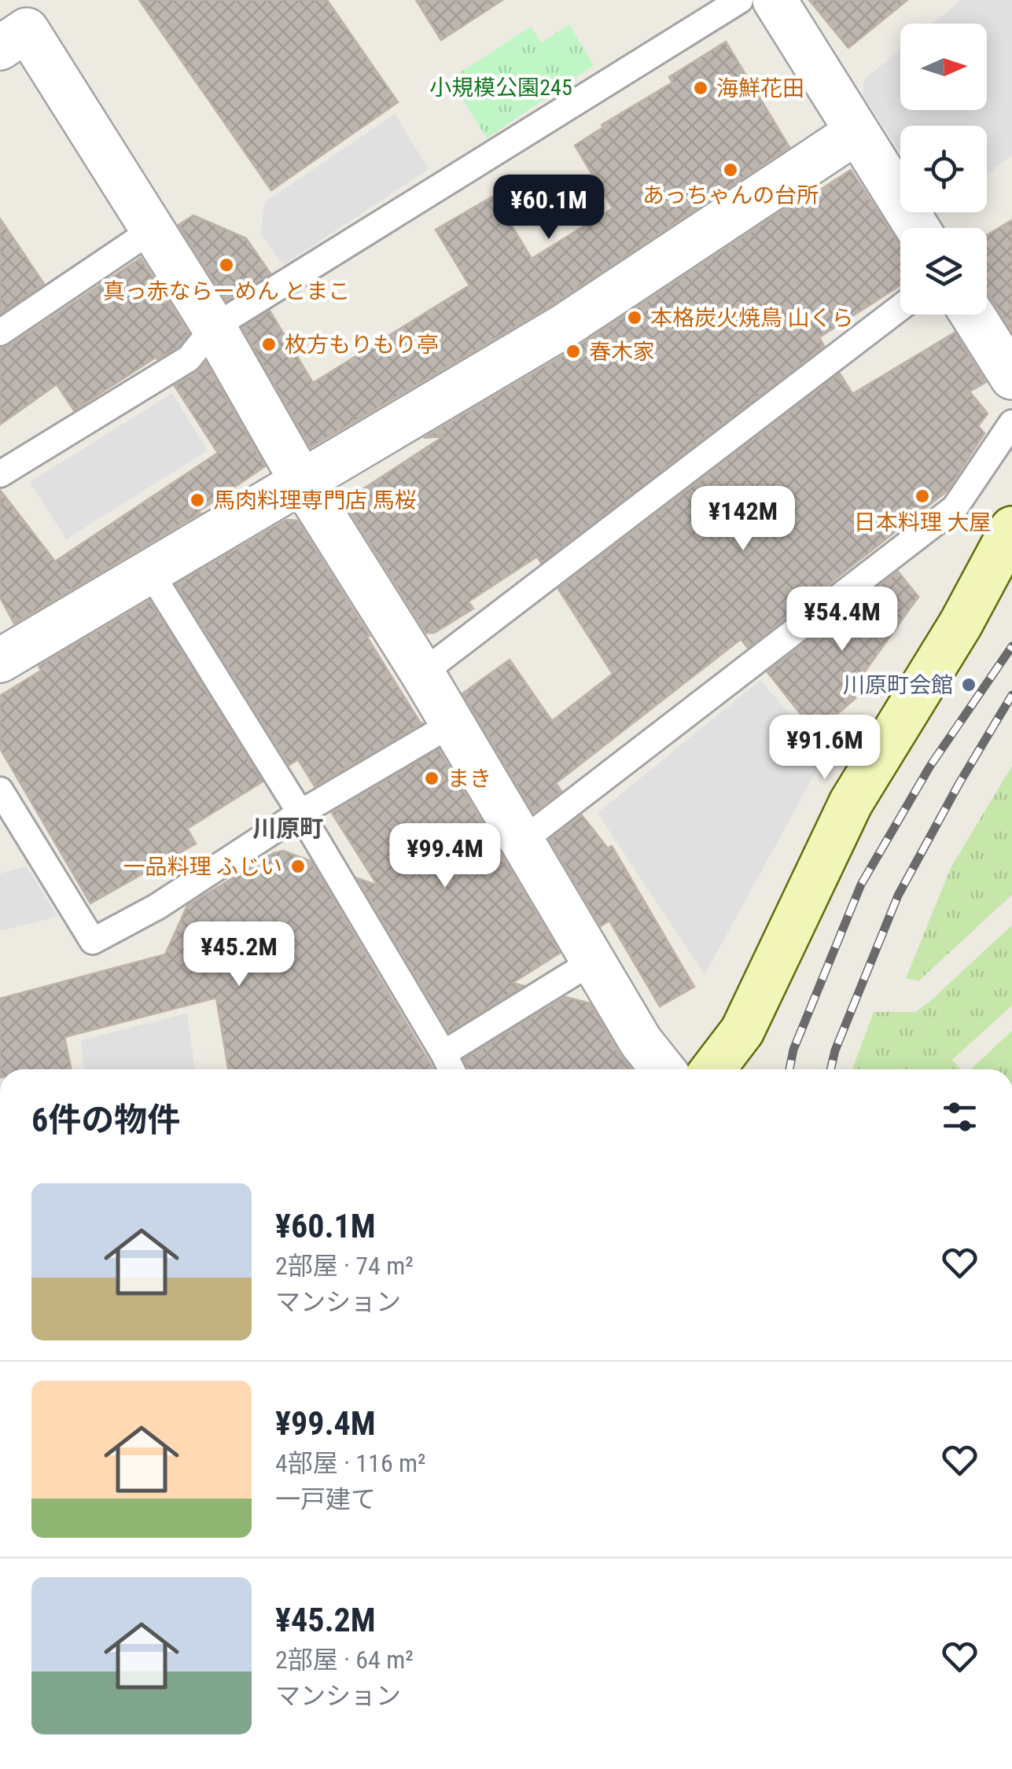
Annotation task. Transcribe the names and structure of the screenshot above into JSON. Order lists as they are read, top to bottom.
{
  "districts": ["川原町"],
  "parks": ["小規模公園245"],
  "places": [
    "海鮮花田",
    "あっちゃんの台所",
    "真っ赤ならーめん とまこ",
    "本格炭火焼鳥 山くら",
    "枚方もりもり亭",
    "春木家",
    "日本料理 大屋",
    "馬肉料理専門店 馬桜",
    "川原町会館",
    "まき",
    "一品料理 ふじい"
  ],
  "north": "right",
  "page": {
    "price": [
      "¥60.1M",
      "¥142M",
      "¥54.4M",
      "¥91.6M",
      "¥99.4M",
      "¥45.2M"
    ],
    "heading": "6件の物件",
    "list": [
      {
        "name": "¥60.1M",
        "note": "2部屋 · 74 m² · マンション"
      },
      {
        "name": "¥99.4M",
        "note": "4部屋 · 116 m² · 一戸建て"
      },
      {
        "name": "¥45.2M",
        "note": "2部屋 · 64 m² · マンション"
      }
    ]
  }
}
